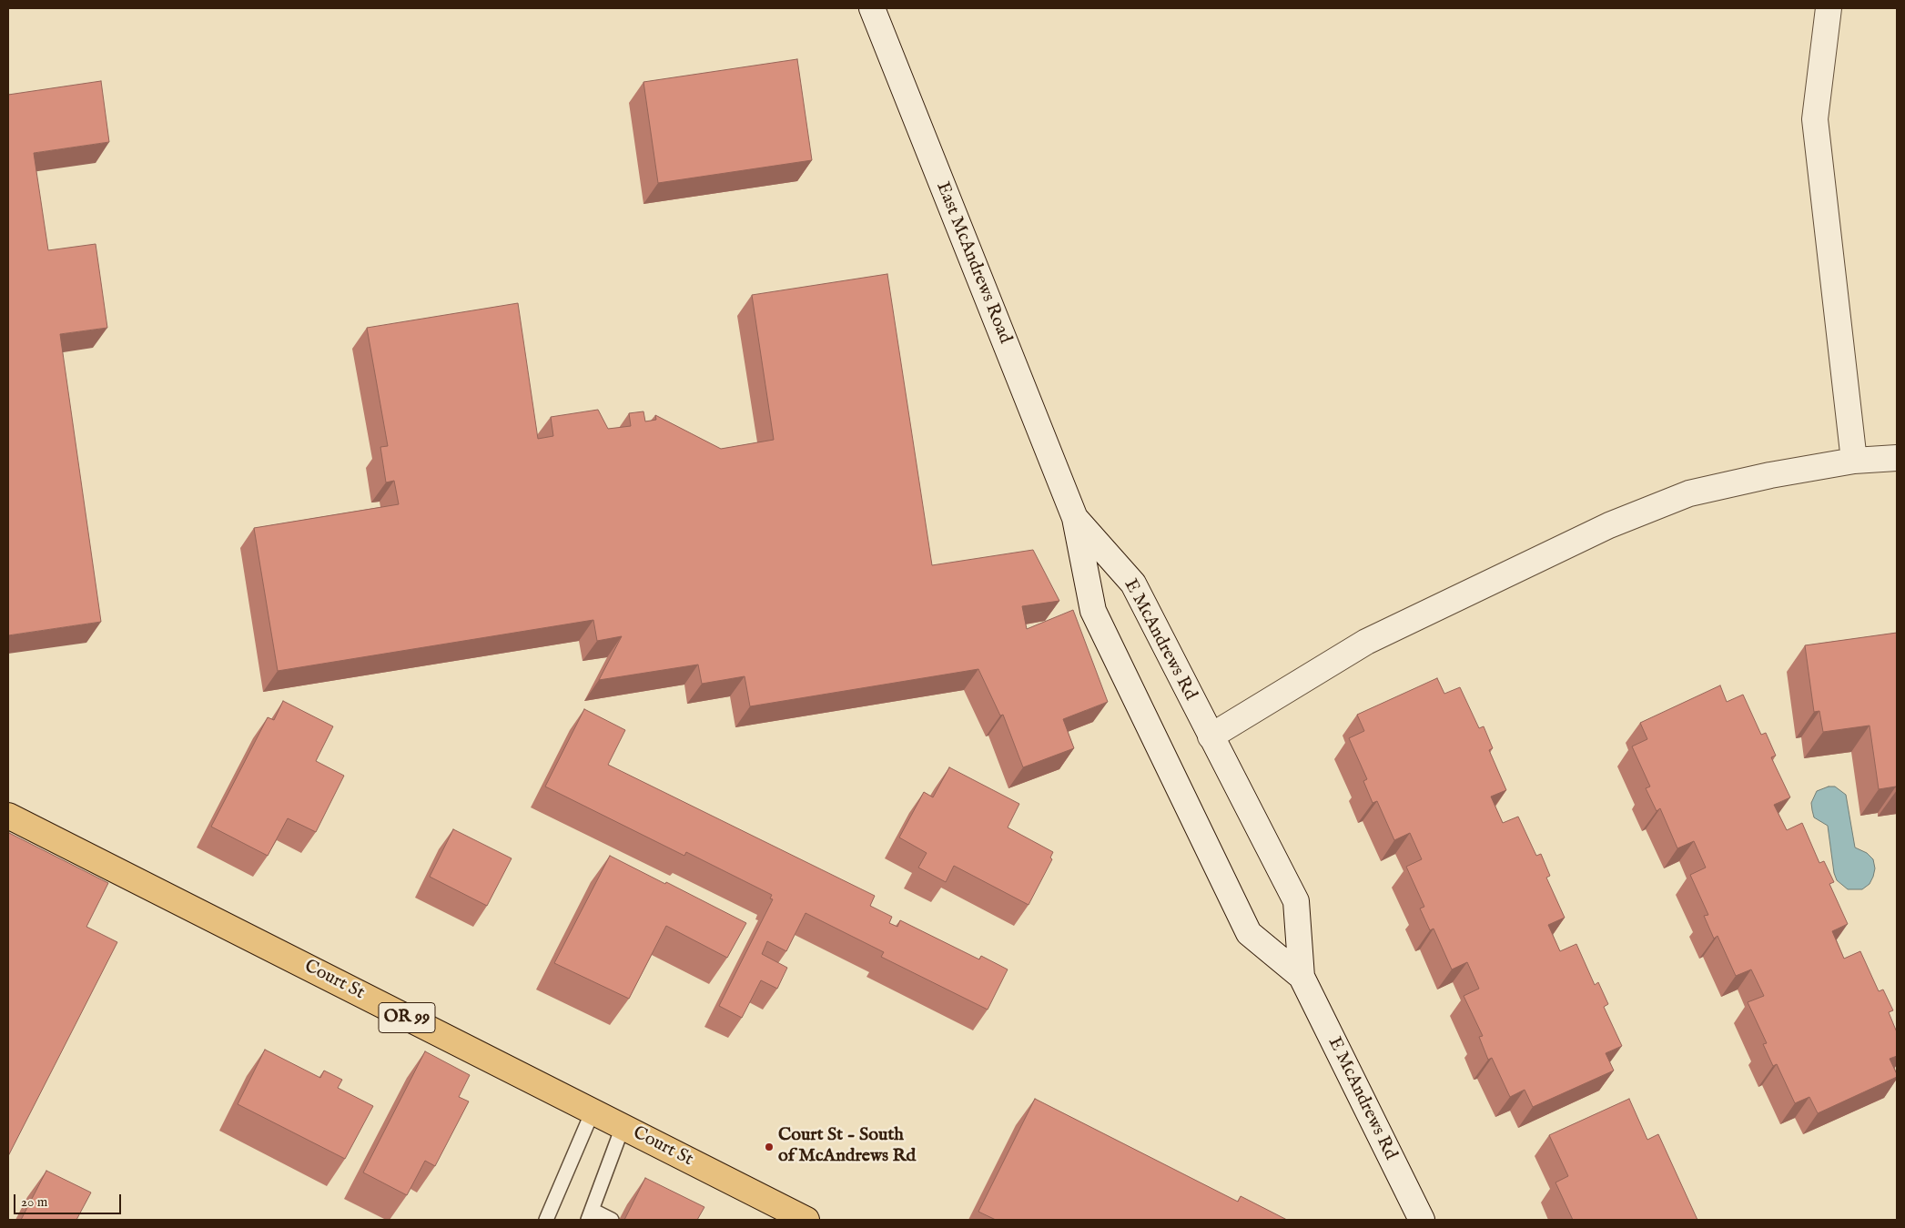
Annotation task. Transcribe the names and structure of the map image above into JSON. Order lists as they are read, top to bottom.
{
  "streets": {
    "main road": [
      "East McAndrews Road",
      "E McAndrews Rd",
      "Court St",
      "OR 99"
    ]
  },
  "crossings": [
    ["East McAndrews Road", "E McAndrews Rd"]
  ],
  "places": ["Court St - South of McAndrews Rd"],
  "scale_bar": "20 m"
}
